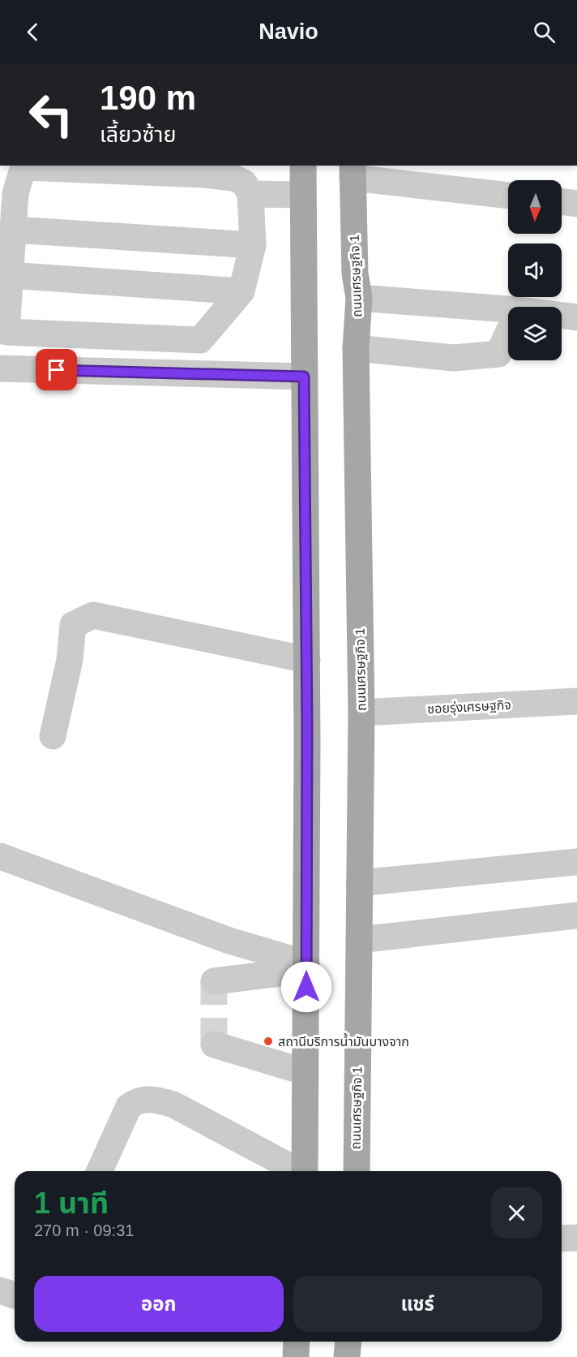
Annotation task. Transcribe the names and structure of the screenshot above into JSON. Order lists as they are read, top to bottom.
{
  "streets": {
    "main road": ["ถนนเศรษฐกิจ 1"],
    "street": ["ซอยรุ่งเศรษฐกิจ"]
  },
  "crossings": [
    ["ถนนเศรษฐกิจ 1", "ซอยรุ่งเศรษฐกิจ"]
  ],
  "places": ["สถานีบริการน้ำมันบางจาก"],
  "north": "bottom",
  "page": {
    "header": "Navio",
    "turn": ["190 m", "เลี้ยวซ้าย"],
    "heading": ["1 นาที", "270 m · 09:31"],
    "buttons": ["ออก", "แชร์"]
  }
}
